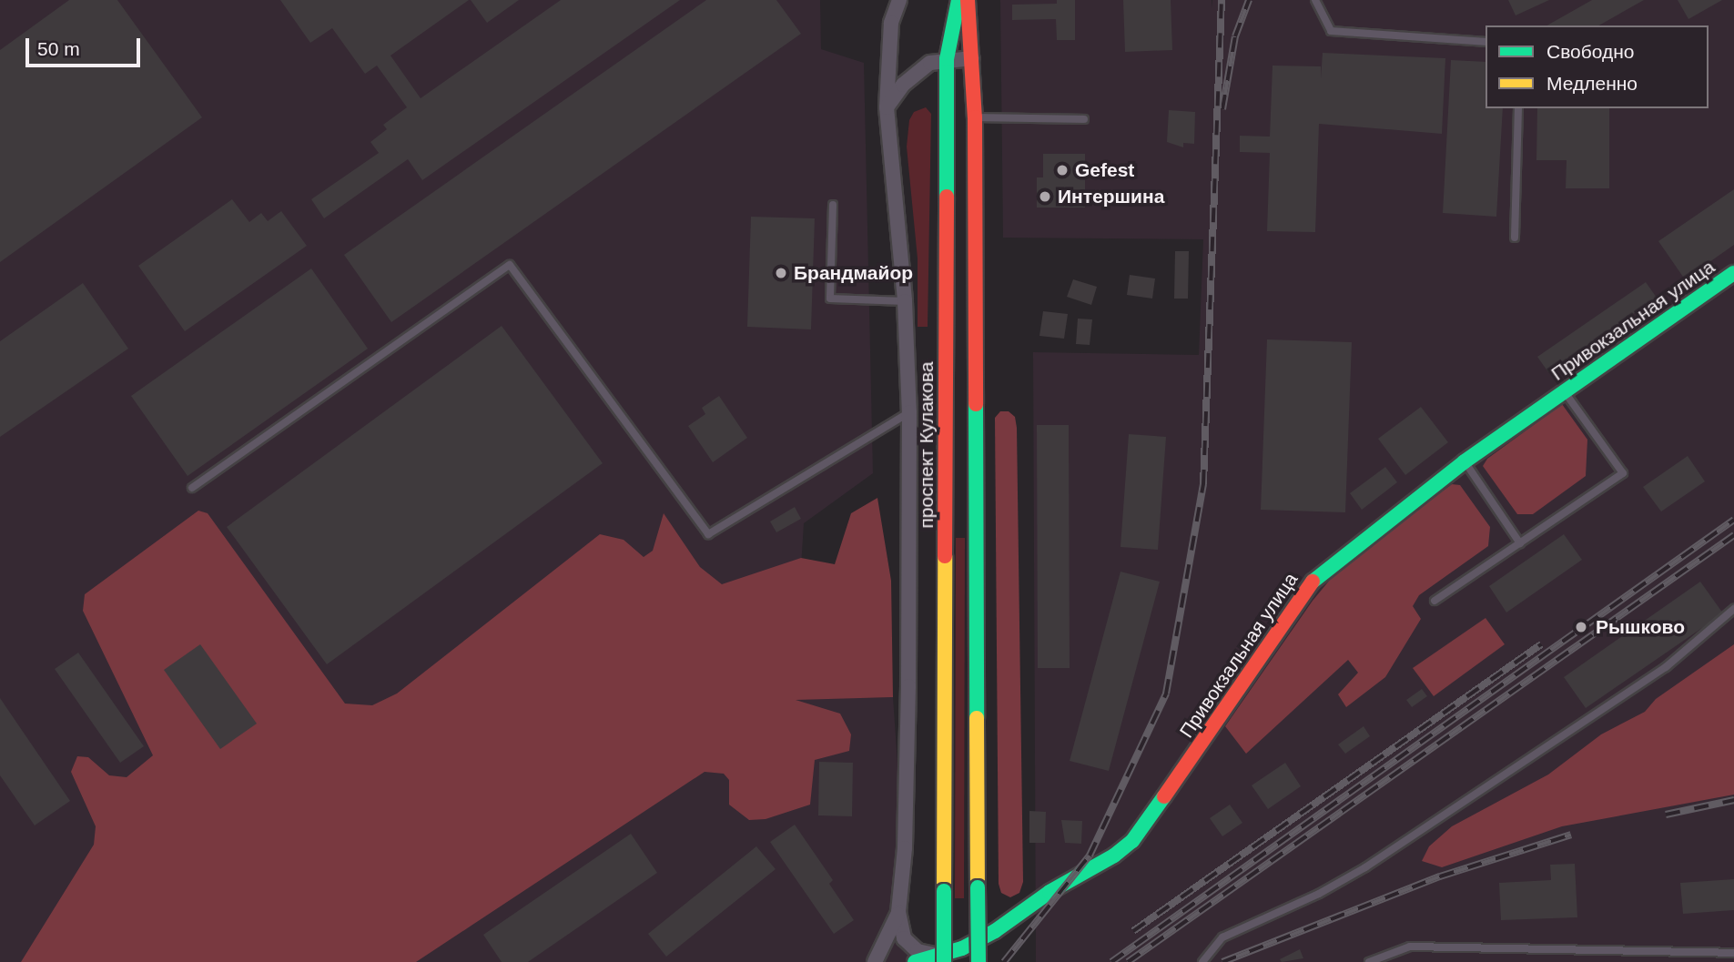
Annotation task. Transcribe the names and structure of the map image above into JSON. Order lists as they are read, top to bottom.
{
  "streets": {
    "main road": ["Привокзальная улица", "проспект Кулакова"]
  },
  "crossings": [
    ["Привокзальная улица", "проспект Кулакова"]
  ],
  "places": [
    "Gefest",
    "Интершина",
    "Брандмайор",
    "Рышково"
  ],
  "legend": ["Свободно", "Медленно"],
  "scale_bar": "50 m"
}
